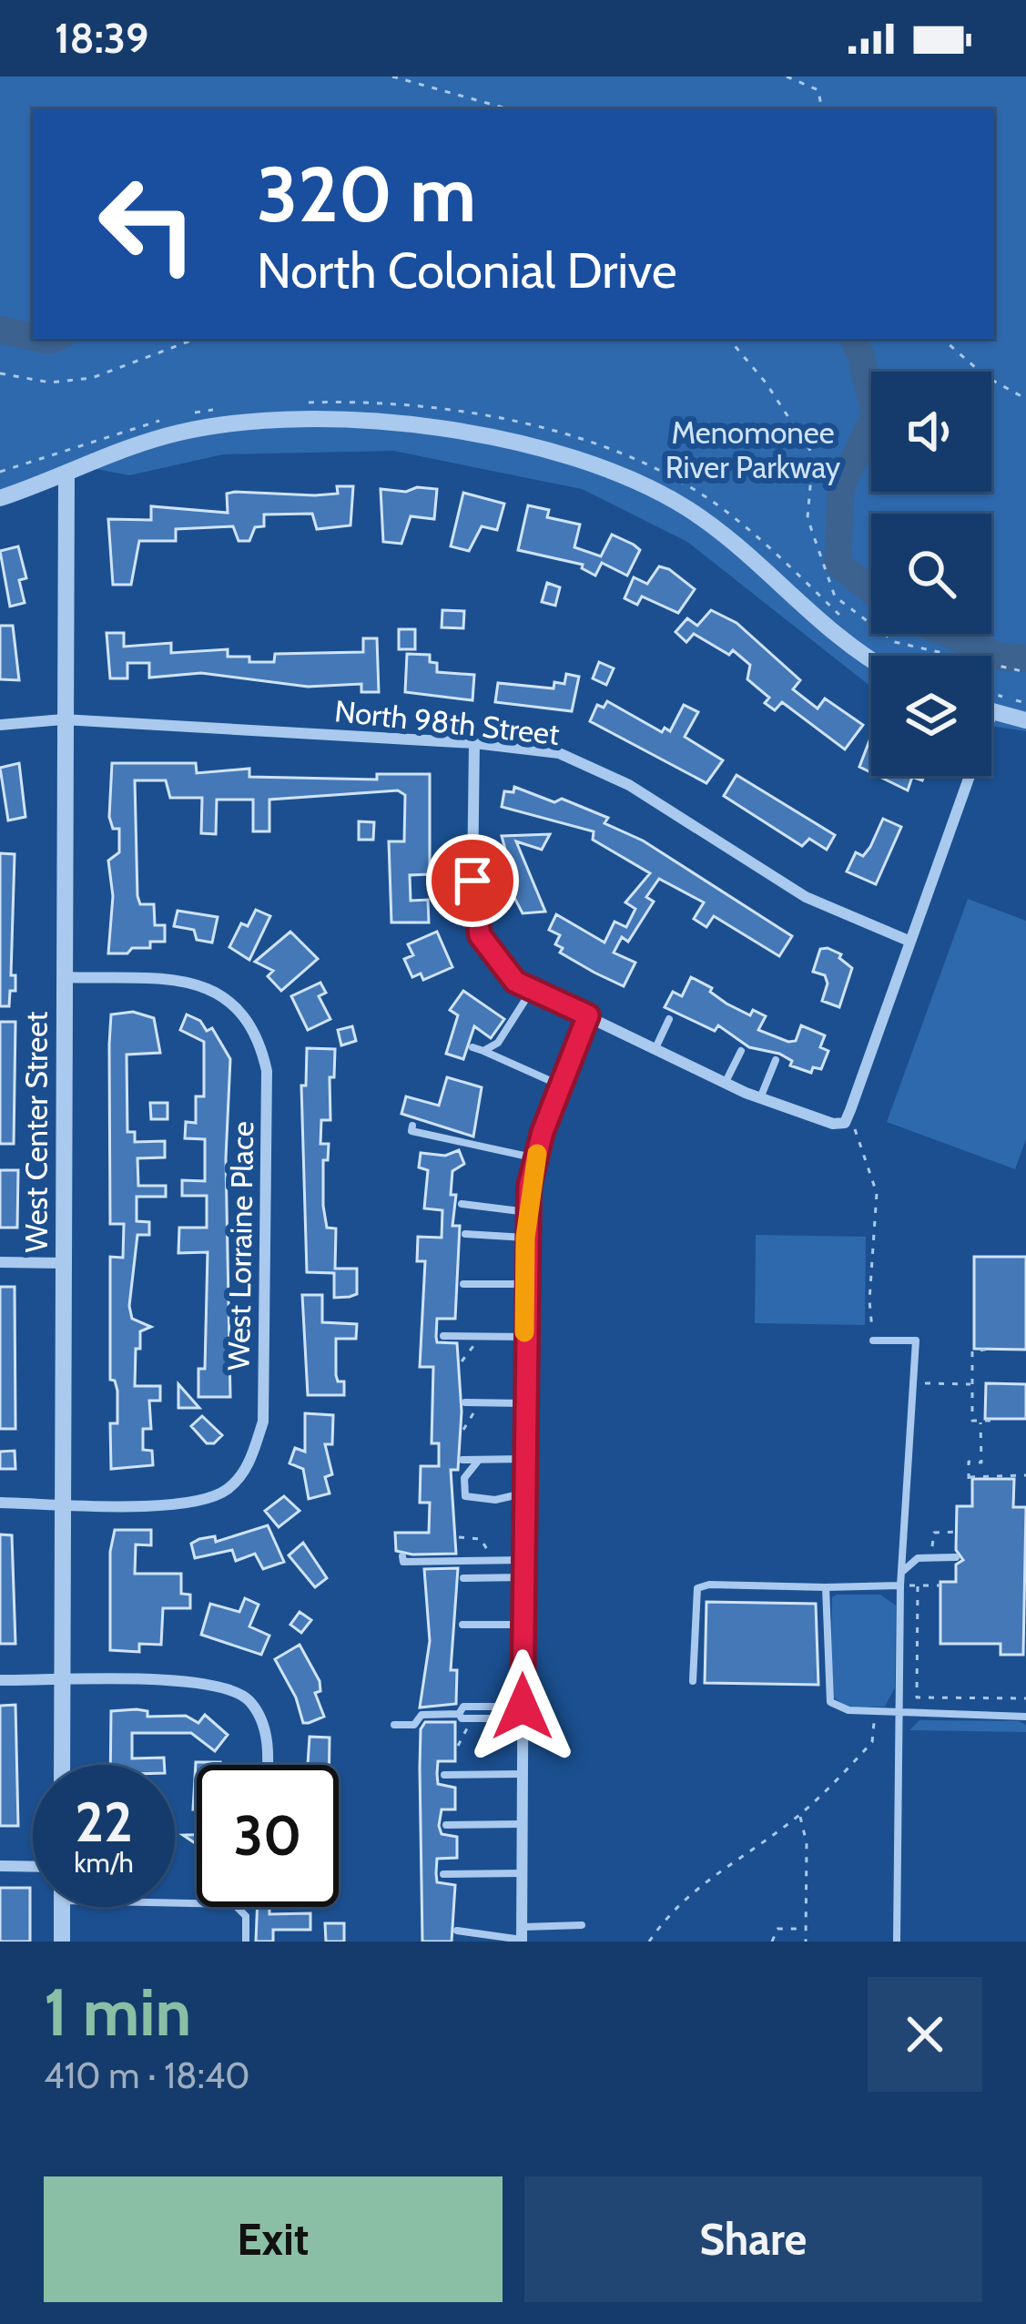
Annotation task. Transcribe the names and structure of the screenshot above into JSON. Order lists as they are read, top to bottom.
{
  "streets": {
    "street": ["North 98th Street", "West Center Street", "West Lorraine Place"]
  },
  "crossings": [
    ["North 98th Street", "West Center Street"],
    ["West Center Street", "West Lorraine Place"]
  ],
  "parks": ["Menomonee River Parkway"],
  "page": {
    "status": "18:39",
    "turn": ["320 m", "North Colonial Drive"],
    "speed": "22 km/h",
    "limit": "30",
    "heading": ["1 min", "410 m · 18:40"],
    "buttons": ["Exit", "Share"]
  }
}
